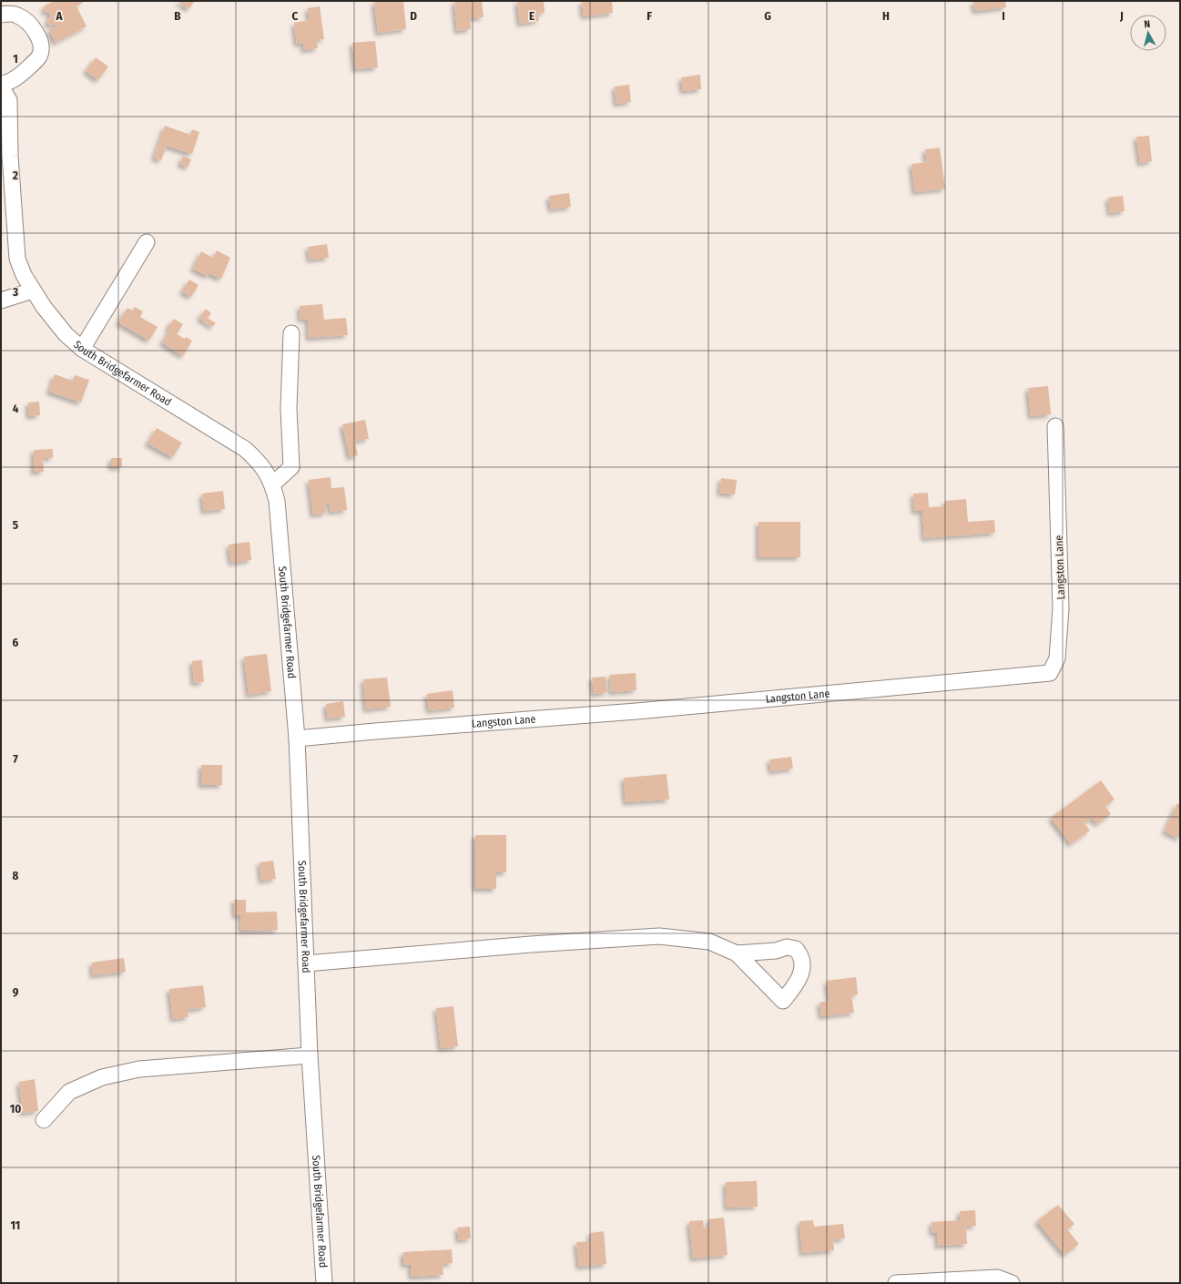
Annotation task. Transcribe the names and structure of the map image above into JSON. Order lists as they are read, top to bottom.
{
  "streets": {
    "street": ["South Bridgefarmer Road", "Langston Lane"]
  },
  "crossings": [
    ["South Bridgefarmer Road", "Langston Lane"]
  ],
  "north": "top",
  "grid": {
    "columns": [
      "A",
      "B",
      "C",
      "D",
      "E",
      "F",
      "G",
      "H",
      "I",
      "J"
    ],
    "rows": [
      "1",
      "2",
      "3",
      "4",
      "5",
      "6",
      "7",
      "8",
      "9",
      "10",
      "11"
    ]
  }
}
